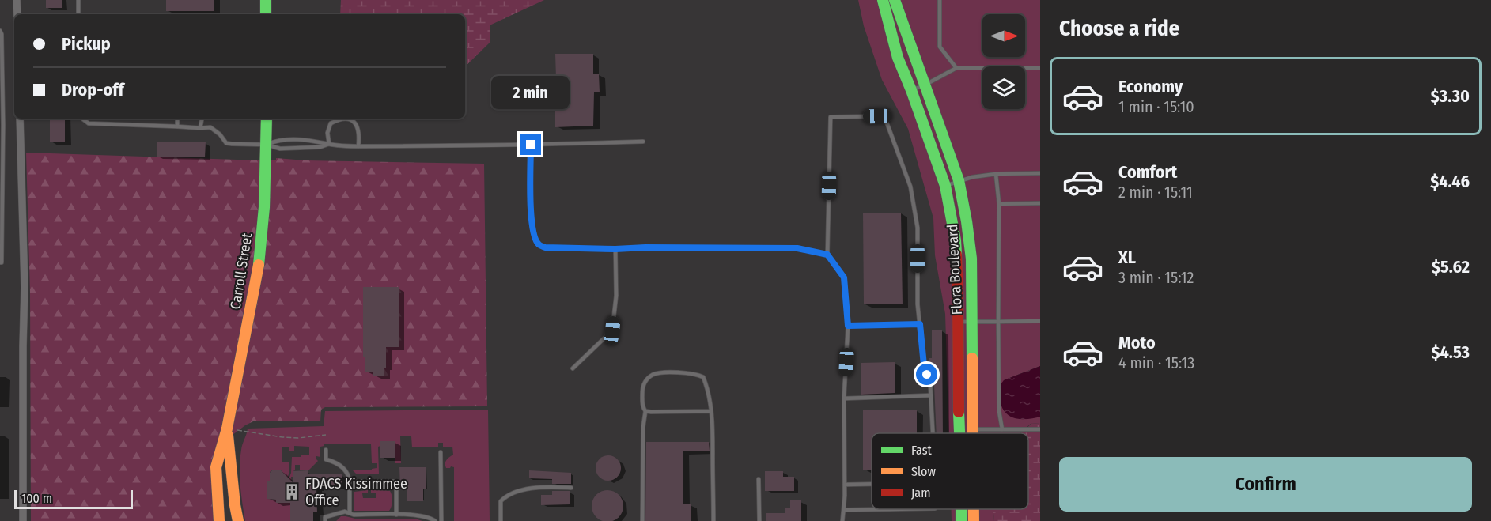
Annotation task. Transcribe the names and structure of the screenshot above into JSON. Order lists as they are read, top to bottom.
{
  "streets": {
    "street": ["Flora Boulevard", "Carroll Street"]
  },
  "places": {
    "building": ["FDACS Kissimmee Office"]
  },
  "legend": ["Fast", "Slow", "Jam"],
  "scale_bar": "100 m",
  "north": "right",
  "page": {
    "heading": "Choose a ride",
    "banner": ["Pickup", "Drop-off"],
    "list": [
      {
        "name": "Economy",
        "note": "1 min · 15:10",
        "value": "$3.30"
      },
      {
        "name": "Comfort",
        "note": "2 min · 15:11",
        "value": "$4.46"
      },
      {
        "name": "XL",
        "note": "3 min · 15:12",
        "value": "$5.62"
      },
      {
        "name": "Moto",
        "note": "4 min · 15:13",
        "value": "$4.53"
      }
    ],
    "bubble": "2 min",
    "buttons": "Confirm",
    "scale": "100 m"
  }
}
